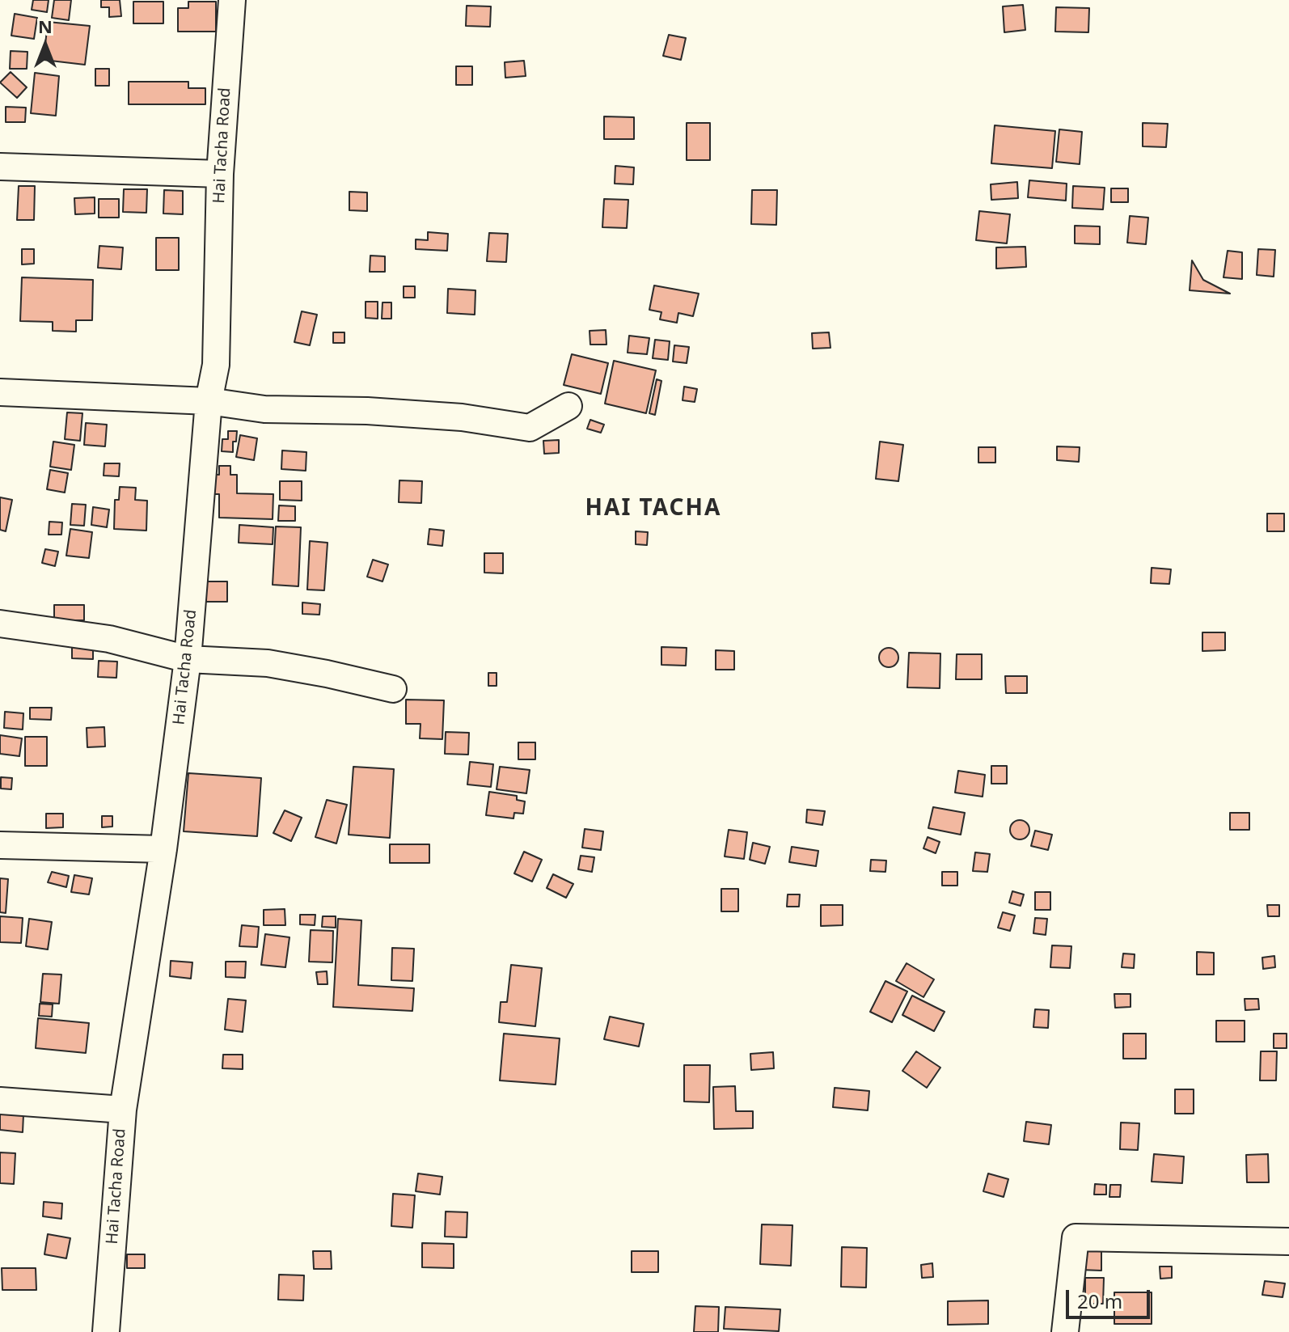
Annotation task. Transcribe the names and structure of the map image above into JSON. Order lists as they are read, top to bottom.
{
  "streets": {
    "street": ["Hai Tacha Road"]
  },
  "districts": ["HAI TACHA"],
  "scale_bar": "20 m",
  "north": "top"
}
